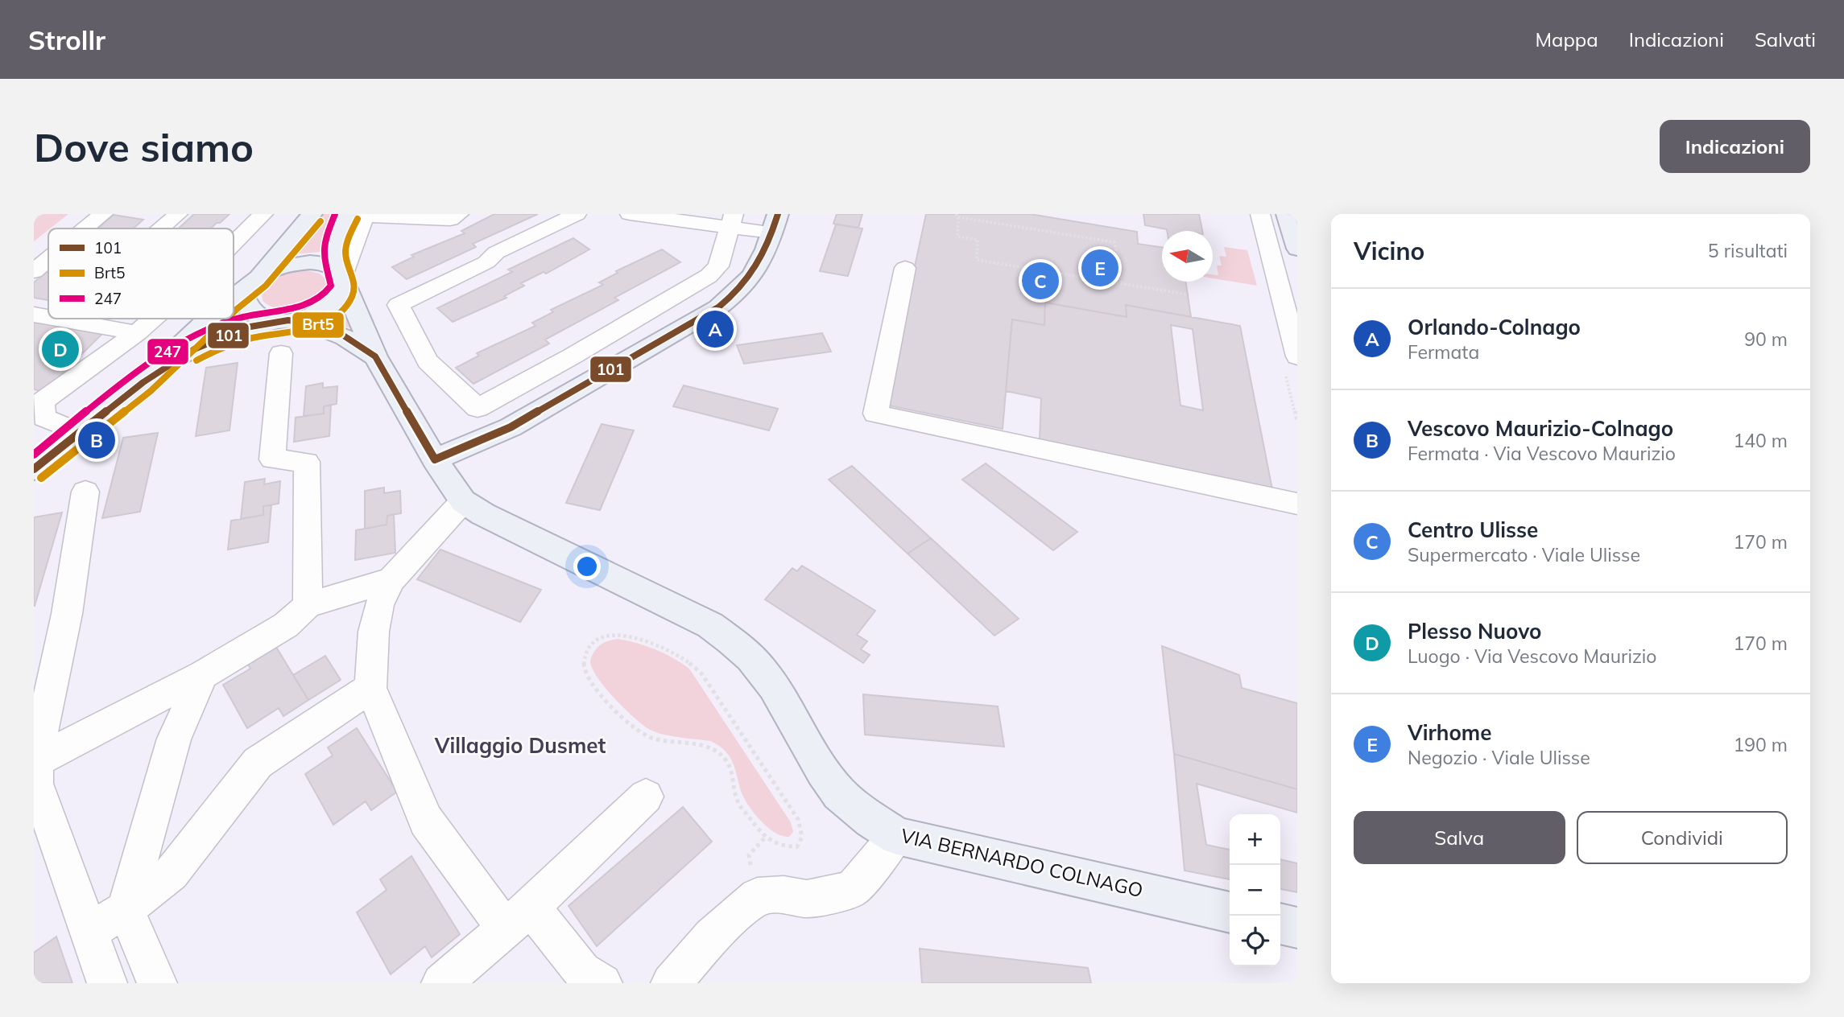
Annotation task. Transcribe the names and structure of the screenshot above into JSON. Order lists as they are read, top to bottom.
{
  "streets": {
    "main road": ["VIA BERNARDO COLNAGO"]
  },
  "districts": ["Villaggio Dusmet"],
  "lines": ["transit line 101", "transit line 247", "transit line Brt5"],
  "legend": ["101", "Brt5", "247"],
  "north": "left",
  "page": {
    "header": "Strollr",
    "nav": ["Mappa", "Indicazioni", "Salvati"],
    "buttons": [
      "Indicazioni",
      ["Salva", "Condividi"]
    ],
    "title": "Dove siamo",
    "heading": ["Vicino", "5 risultati"],
    "pins": [
      "E",
      "C",
      "A",
      "D",
      "B"
    ],
    "list": [
      {
        "mark": "A",
        "name": "Orlando-Colnago",
        "note": "Fermata",
        "value": "90 m"
      },
      {
        "mark": "B",
        "name": "Vescovo Maurizio-Colnago",
        "note": "Fermata · Via Vescovo Maurizio",
        "value": "140 m"
      },
      {
        "mark": "C",
        "name": "Centro Ulisse",
        "note": "Supermercato · Viale Ulisse",
        "value": "170 m"
      },
      {
        "mark": "D",
        "name": "Plesso Nuovo",
        "note": "Luogo · Via Vescovo Maurizio",
        "value": "170 m"
      },
      {
        "mark": "E",
        "name": "Virhome",
        "note": "Negozio · Viale Ulisse",
        "value": "190 m"
      }
    ],
    "map_buttons": ["+", "−"]
  }
}
